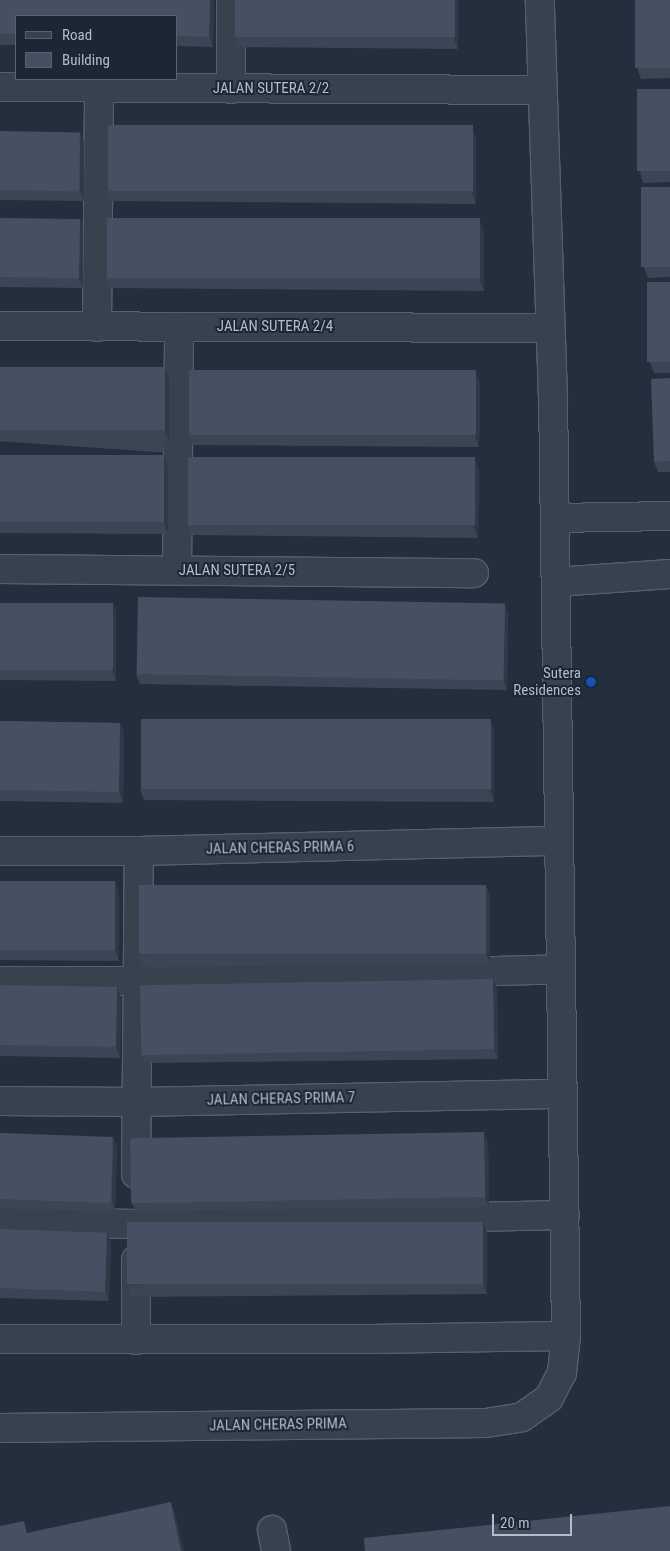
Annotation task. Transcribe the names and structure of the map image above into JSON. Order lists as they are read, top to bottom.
{
  "streets": {
    "street": [
      "JALAN SUTERA 2/2",
      "JALAN SUTERA 2/4",
      "JALAN SUTERA 2/5",
      "JALAN CHERAS PRIMA 6",
      "JALAN CHERAS PRIMA 7",
      "JALAN CHERAS PRIMA"
    ]
  },
  "places": ["Sutera Residences"],
  "legend": ["Road", "Building"],
  "scale_bar": "20 m"
}
